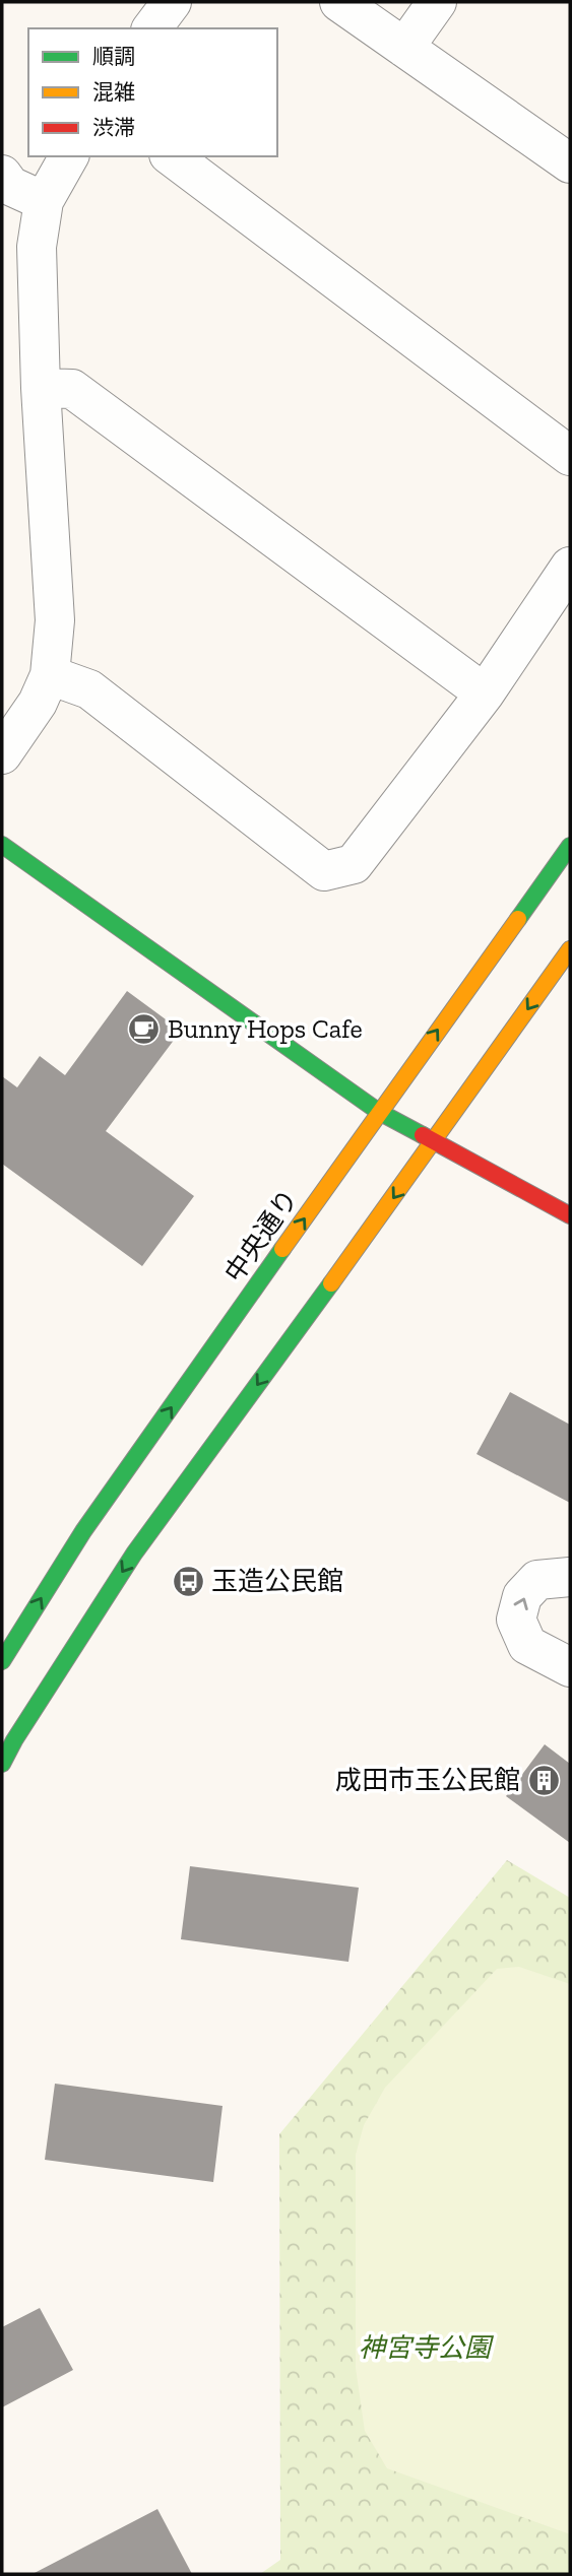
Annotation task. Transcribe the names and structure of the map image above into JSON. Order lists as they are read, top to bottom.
{
  "streets": {
    "street": ["中央通り"]
  },
  "parks": ["神宮寺公園"],
  "places": {
    "cafe": ["Bunny Hops Cafe"],
    "bus stop": ["玉造公民館"],
    "building": ["成田市玉公民館"]
  },
  "legend": ["順調", "混雑", "渋滞"]
}
